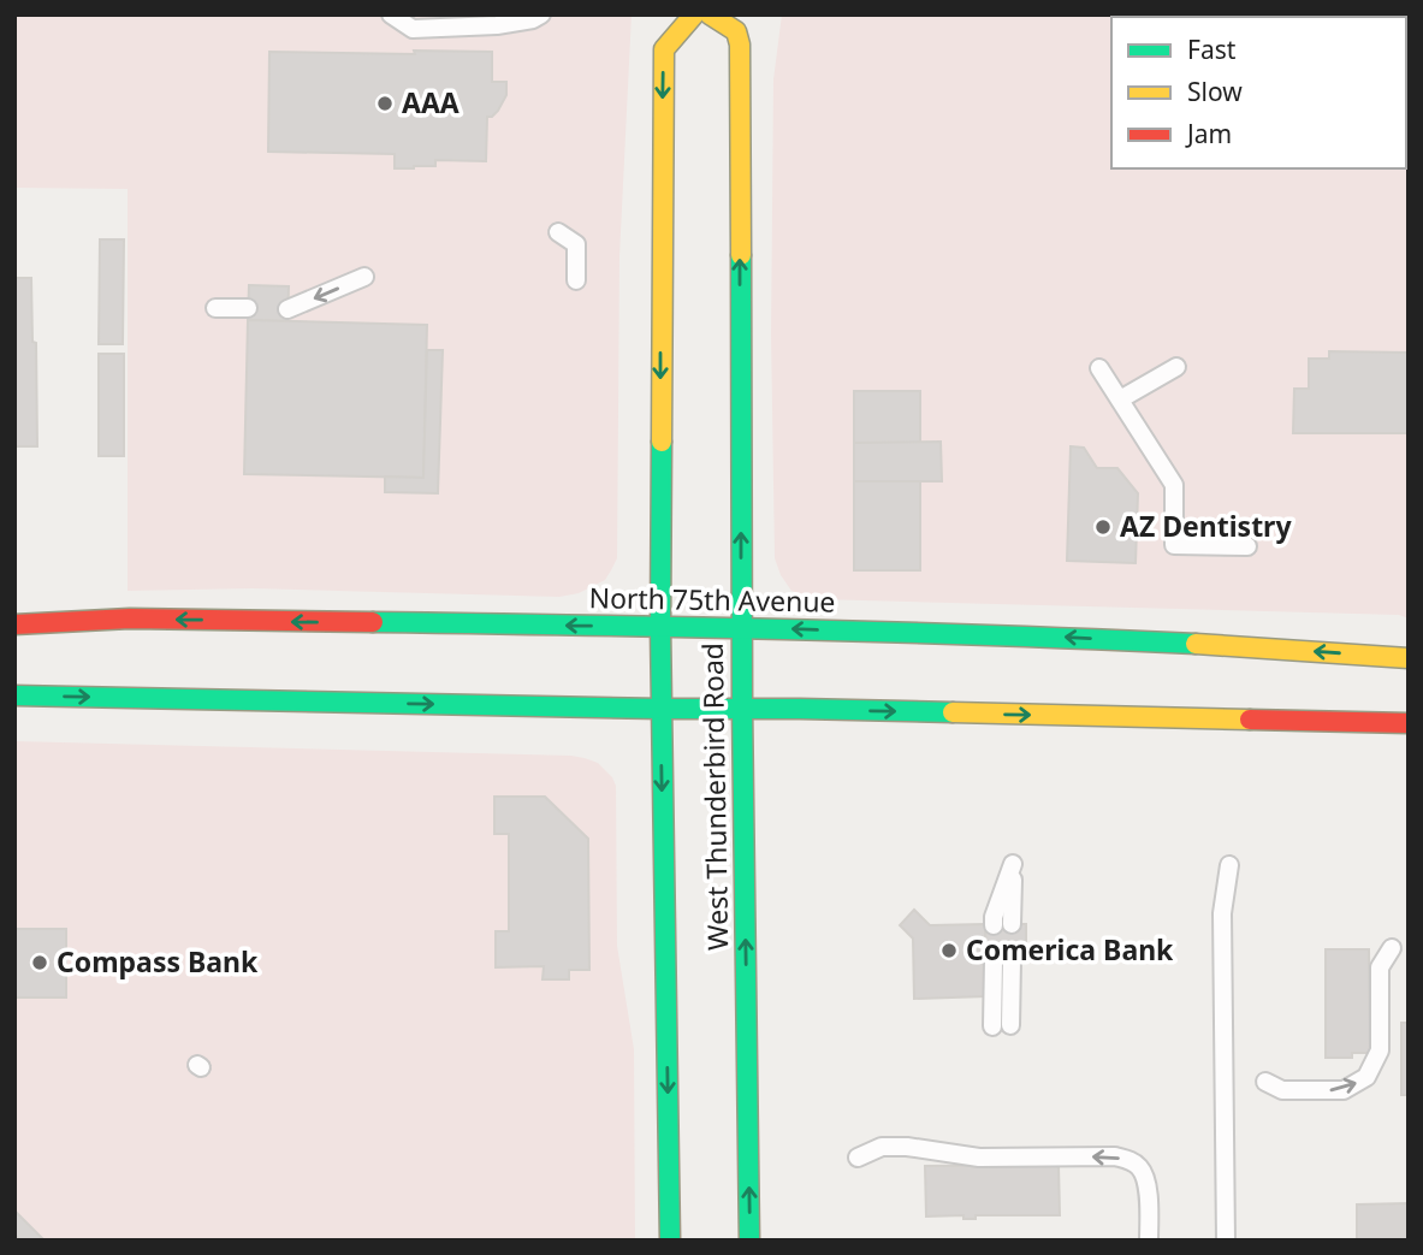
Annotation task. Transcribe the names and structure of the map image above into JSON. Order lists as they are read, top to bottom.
{
  "streets": {
    "main road": ["North 75th Avenue", "West Thunderbird Road"]
  },
  "crossings": [
    ["North 75th Avenue", "West Thunderbird Road"]
  ],
  "places": [
    "AAA",
    "AZ Dentistry",
    "Comerica Bank",
    "Compass Bank"
  ],
  "legend": ["Fast", "Slow", "Jam"]
}
